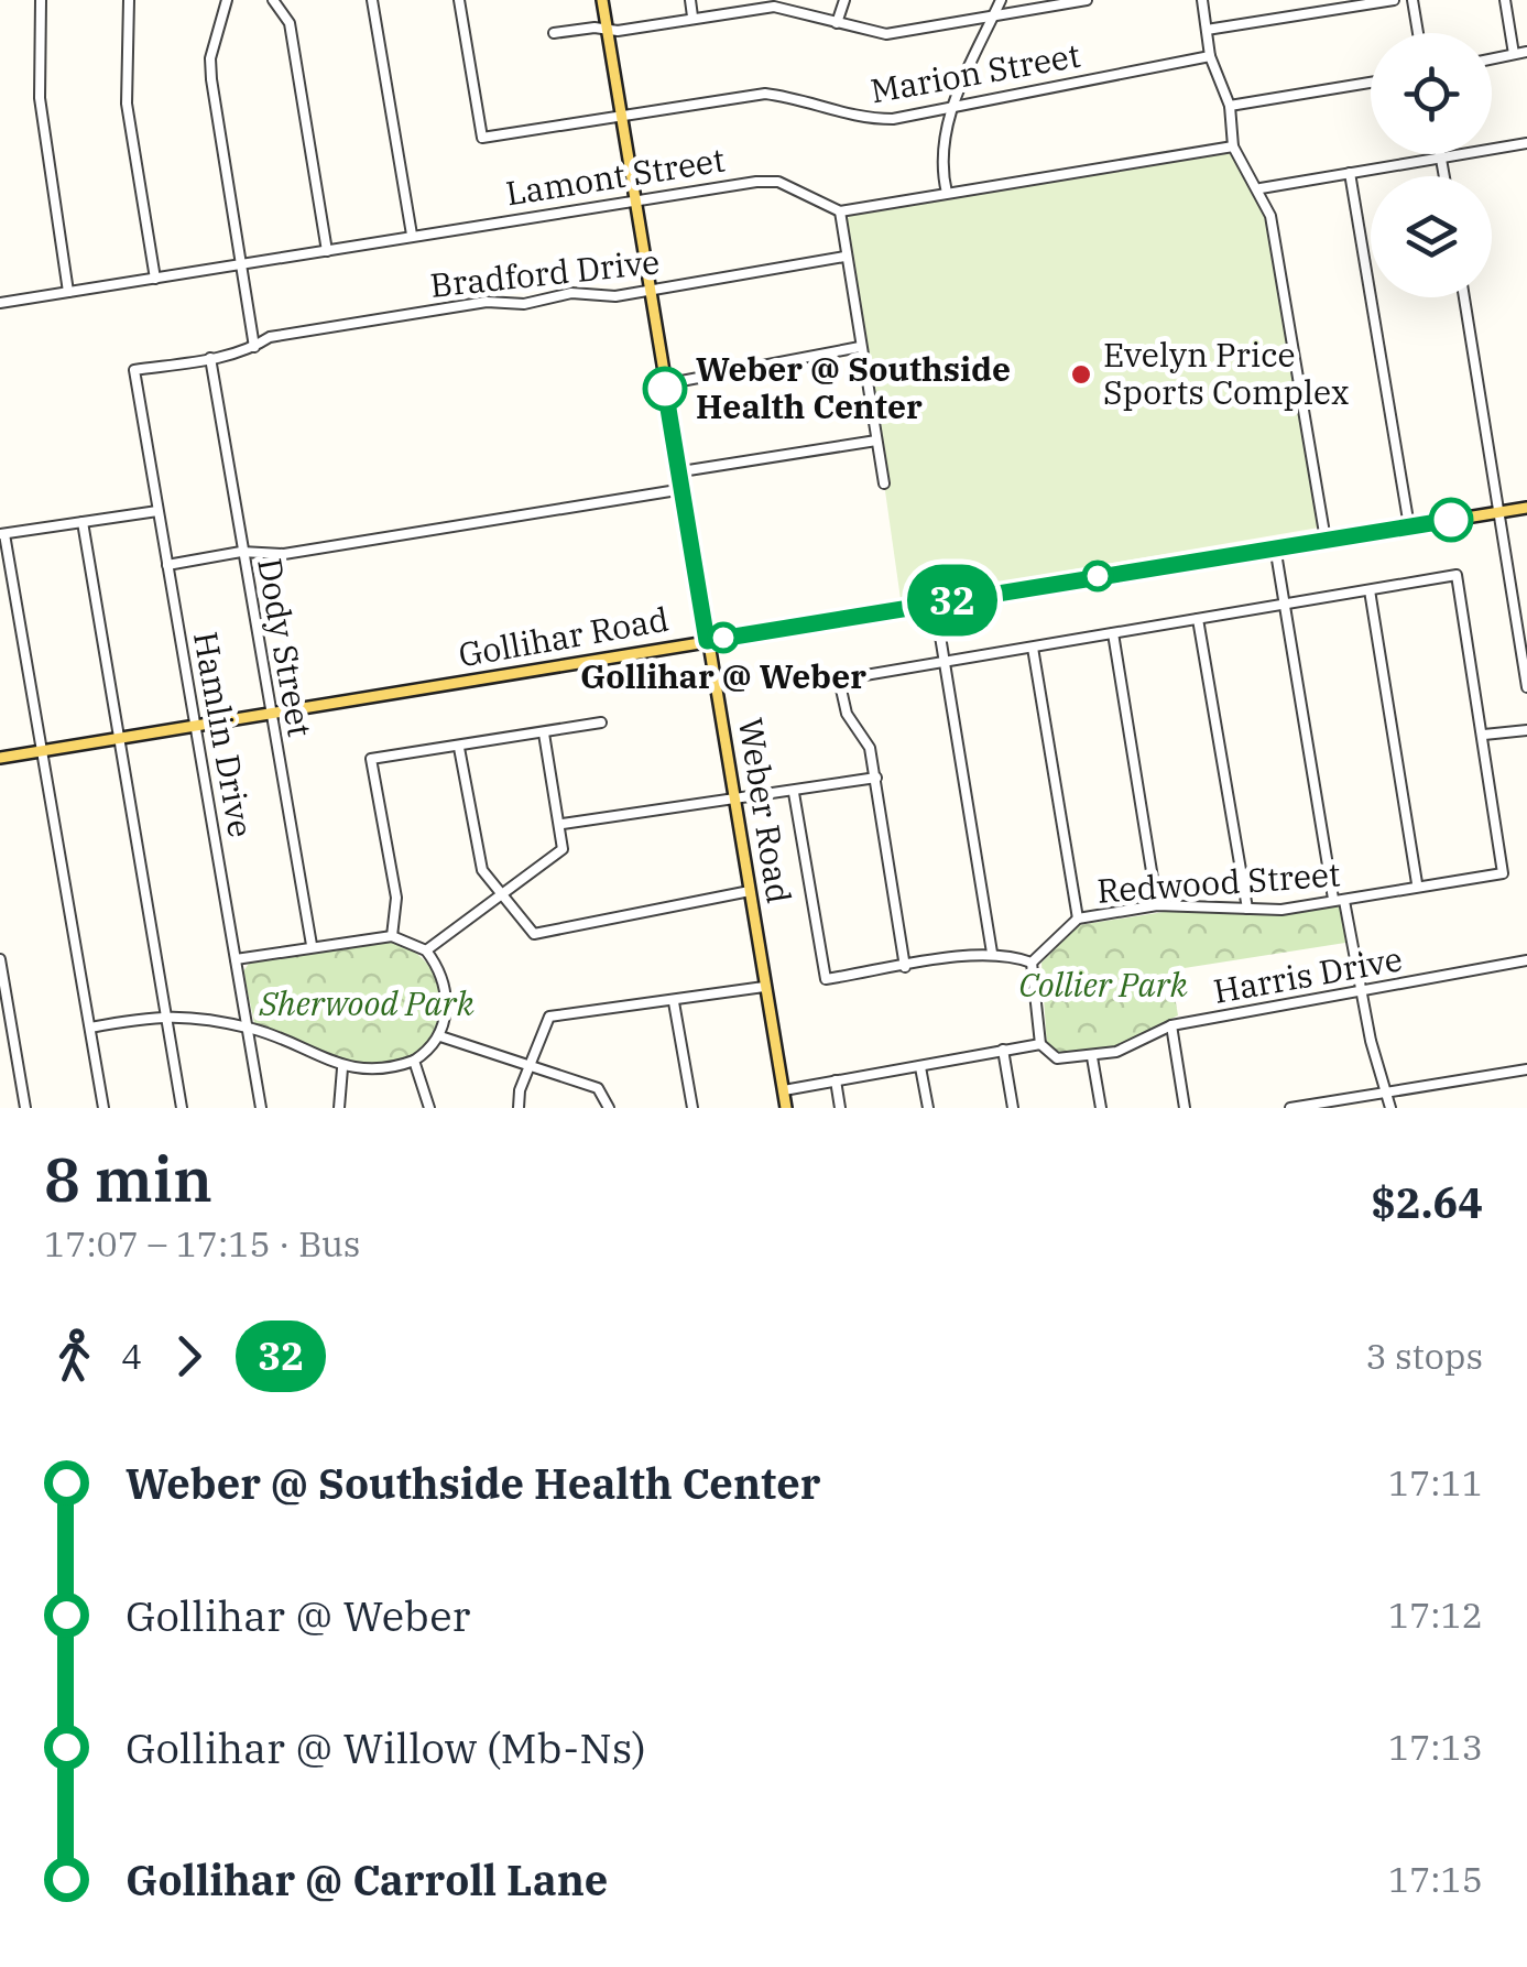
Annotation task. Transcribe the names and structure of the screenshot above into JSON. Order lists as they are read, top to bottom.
{
  "streets": {
    "main road": ["Gollihar Road", "Weber Road"],
    "street": [
      "Marion Street",
      "Lamont Street",
      "Bradford Drive",
      "Dody Street",
      "Hamlin Drive",
      "Redwood Street",
      "Harris Drive"
    ]
  },
  "crossings": [
    ["Marion Street", "Weber Road"],
    ["Lamont Street", "Weber Road"],
    ["Bradford Drive", "Dody Street"],
    ["Bradford Drive", "Hamlin Drive"],
    ["Bradford Drive", "Weber Road"],
    ["Gollihar Road", "Dody Street"],
    ["Gollihar Road", "Hamlin Drive"],
    ["Gollihar Road", "Weber Road"]
  ],
  "parks": ["Collier Park", "Sherwood Park"],
  "places": ["Evelyn Price Sports Complex", "Weber @ Southside Health Center", "Gollihar @ Weber"],
  "lines": ["bus line 32"],
  "page": {
    "on_map": "32",
    "heading": ["8 min", "17:07 – 17:15 · Bus", "$2.64"],
    "legs": ["4", "32", "3 stops"],
    "list": [
      {
        "name": "Weber @ Southside Health Center",
        "value": "17:11"
      },
      {
        "name": "Gollihar @ Weber",
        "value": "17:12"
      },
      {
        "name": "Gollihar @ Willow (Mb-Ns)",
        "value": "17:13"
      },
      {
        "name": "Gollihar @ Carroll Lane",
        "value": "17:15"
      }
    ]
  }
}
